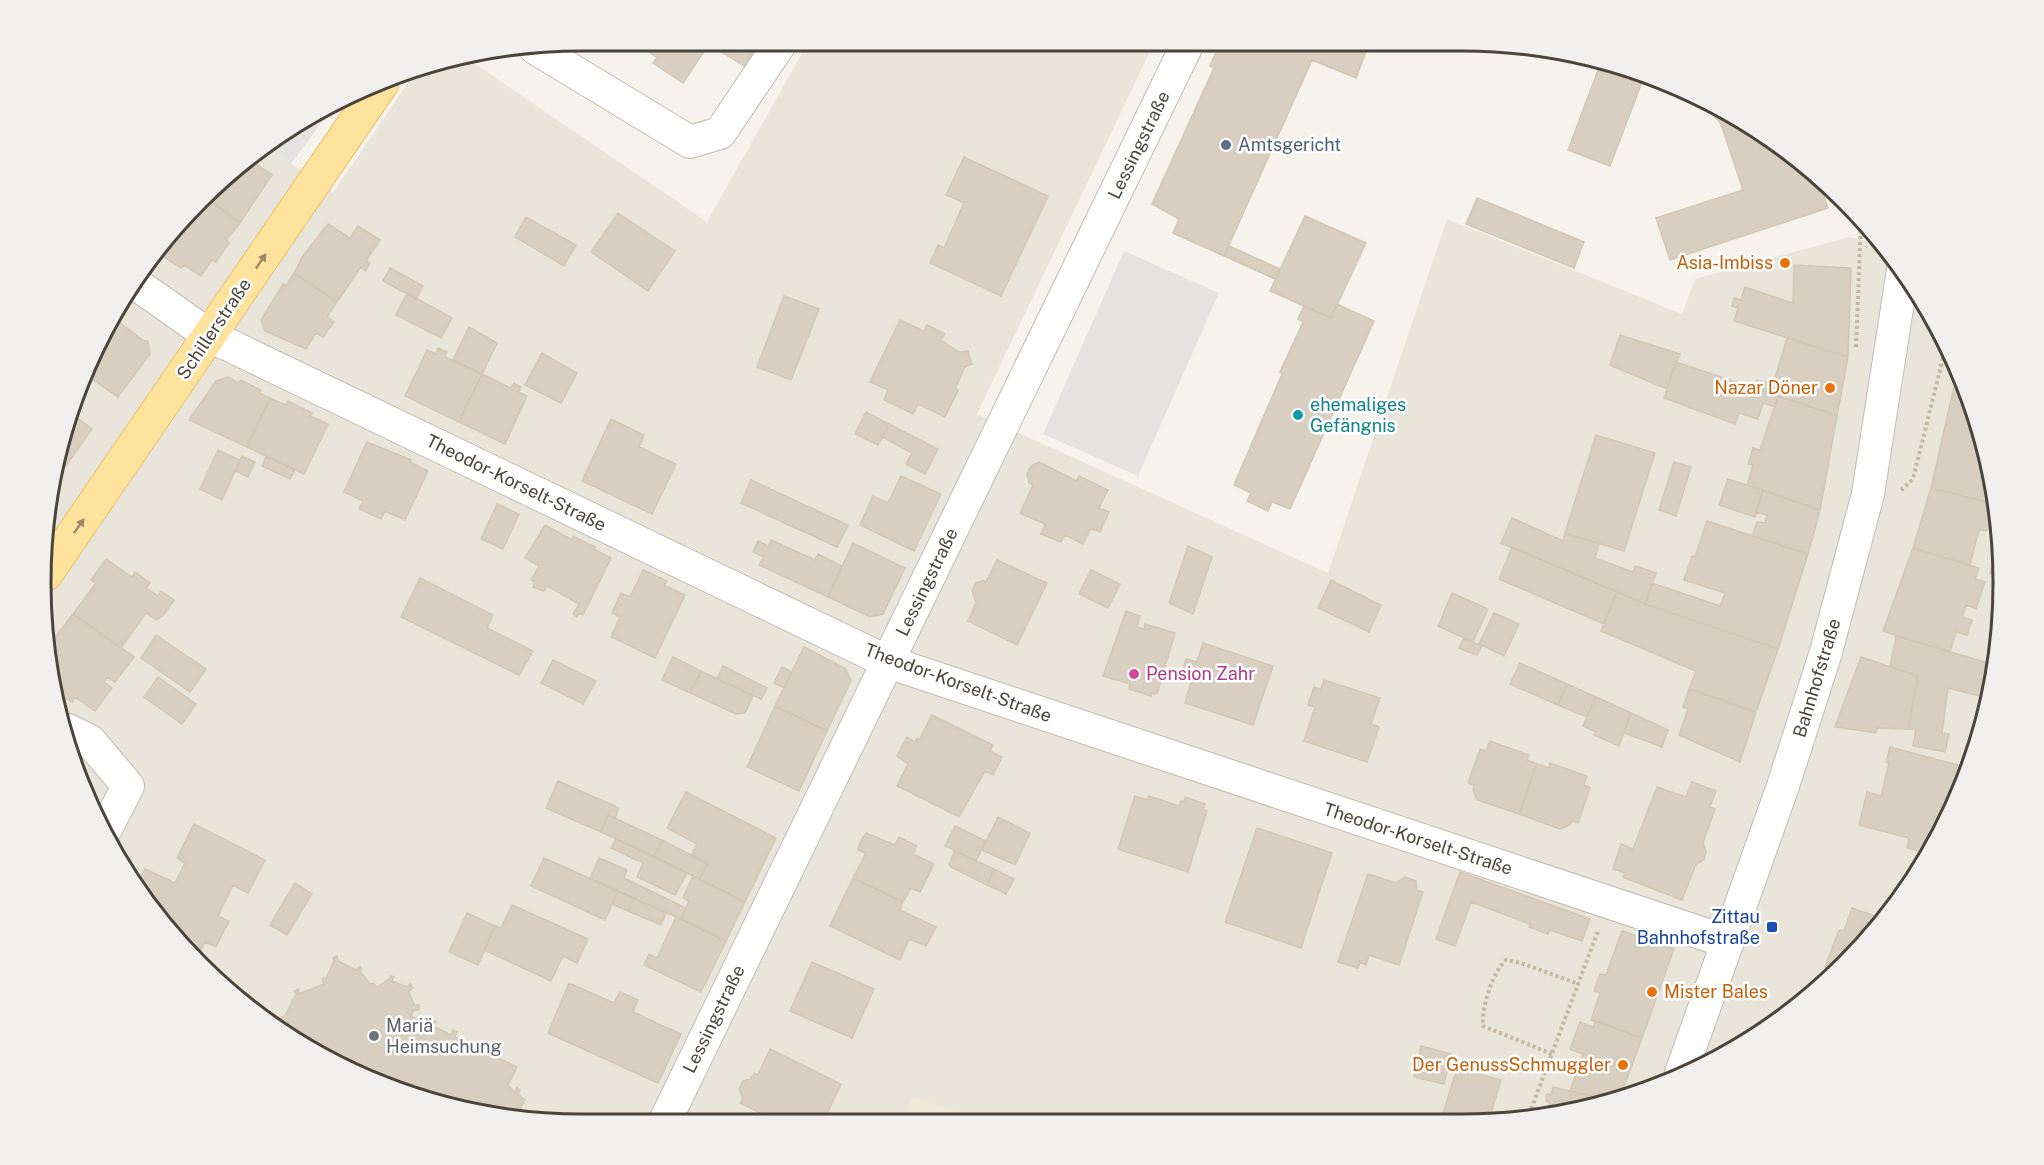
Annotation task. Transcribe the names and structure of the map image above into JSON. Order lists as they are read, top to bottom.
{
  "streets": {
    "main road": ["Schillerstraße"],
    "street": ["Lessingstraße", "Theodor-Korselt-Straße", "Bahnhofstraße"]
  },
  "crossings": [
    ["Lessingstraße", "Theodor-Korselt-Straße"],
    ["Schillerstraße", "Theodor-Korselt-Straße"],
    ["Theodor-Korselt-Straße", "Bahnhofstraße"]
  ],
  "one_way": ["Schillerstraße"],
  "places": {
    "other": [
      "Amtsgericht",
      "Asia-Imbiss",
      "Nazar Döner",
      "ehemaliges Gefängnis",
      "Pension Zahr",
      "Mister Bales",
      "Mariä Heimsuchung",
      "Der GenussSchmuggler"
    ],
    "transit": ["Zittau Bahnhofstraße"]
  }
}
